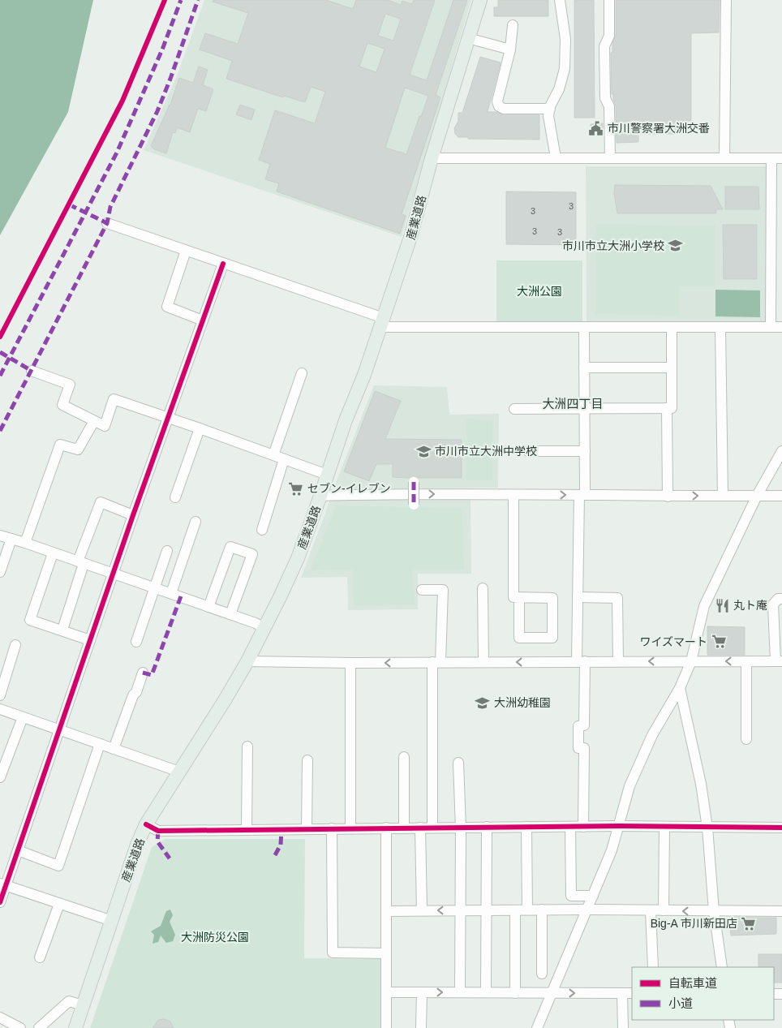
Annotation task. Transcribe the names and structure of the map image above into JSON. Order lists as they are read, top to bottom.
{
  "streets": {
    "main road": ["産業道路"]
  },
  "districts": ["大洲四丁目"],
  "parks": ["大洲公園", "大洲防災公園"],
  "places": {
    "public building": ["市川警察署大洲交番"],
    "school or university": ["市川市立大洲小学校", "市川市立大洲中学校", "大洲幼稚園"],
    "supermarket": ["セブン-イレブン", "ワイズマート", "Big-A 市川新田店"],
    "restaurant": ["丸ト庵"]
  },
  "house_numbers": [
    "3",
    "3",
    "3",
    "3"
  ],
  "legend": ["自転車道", "小道"]
}
